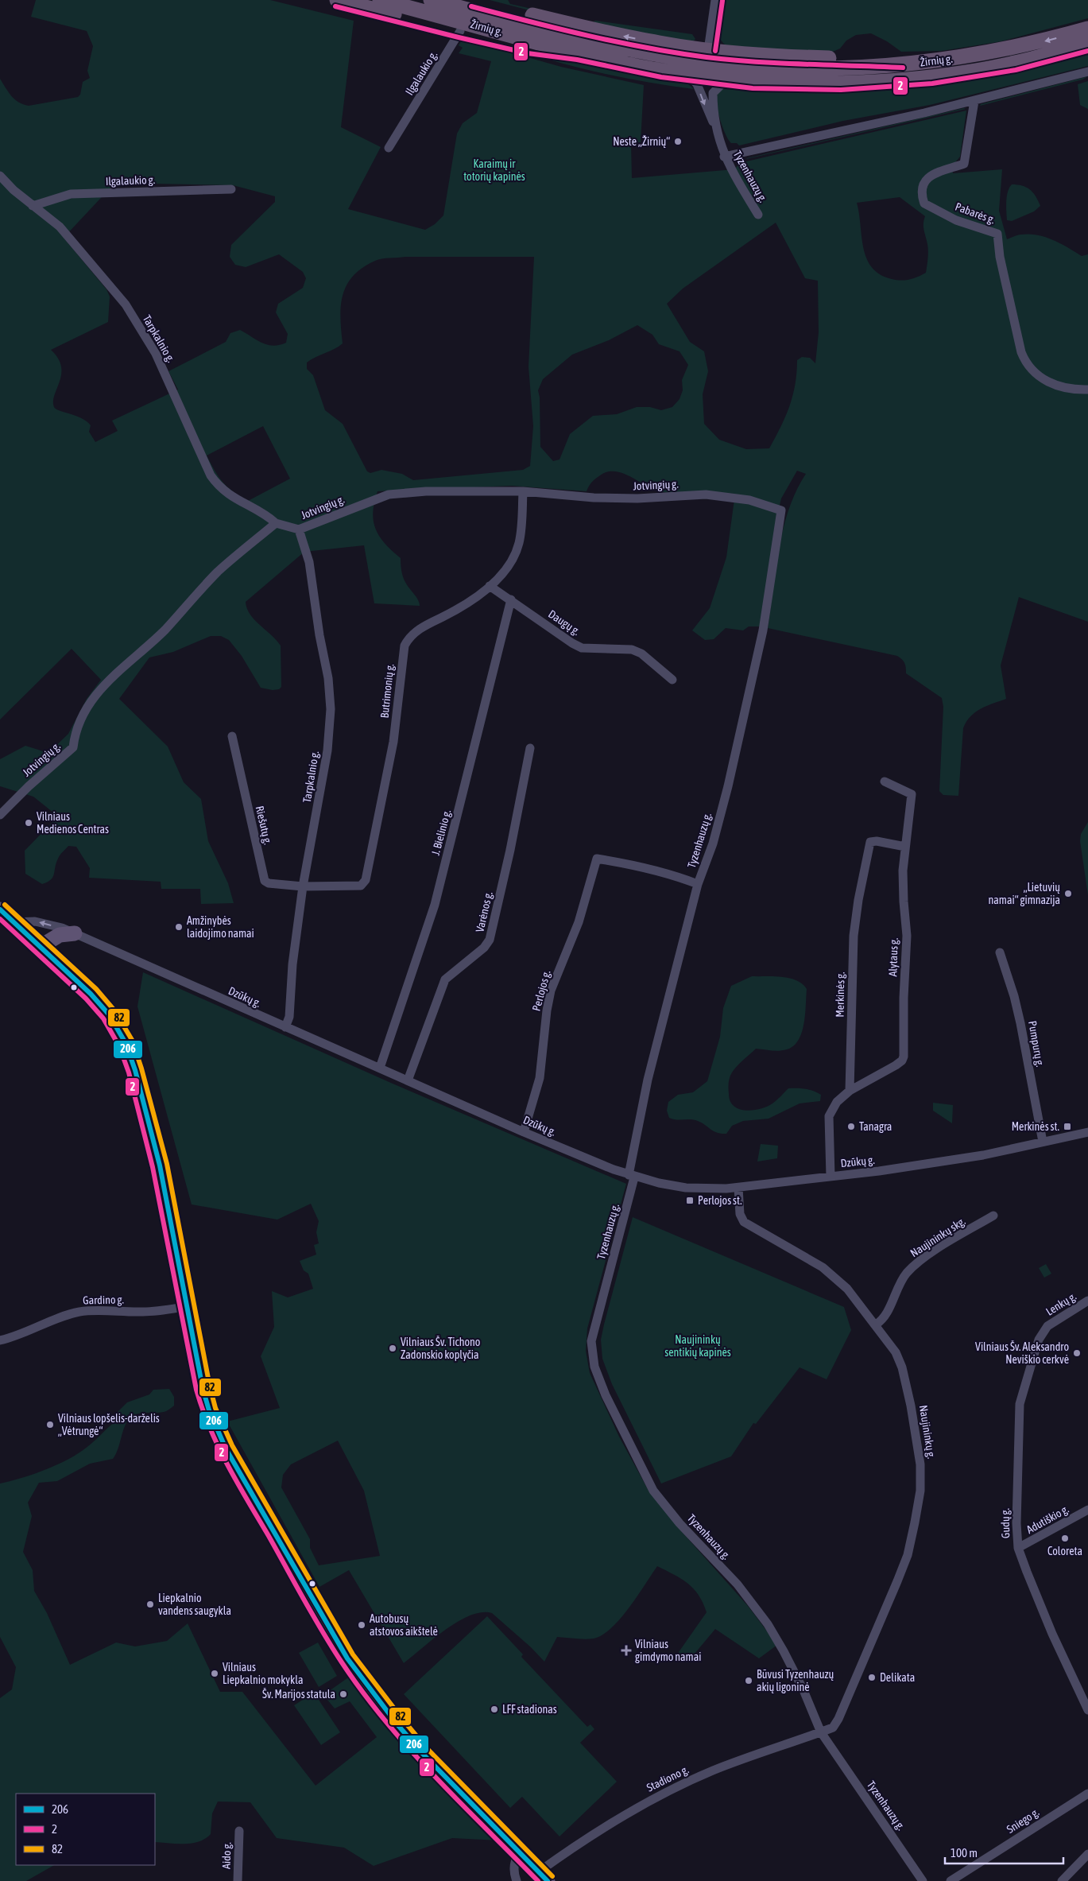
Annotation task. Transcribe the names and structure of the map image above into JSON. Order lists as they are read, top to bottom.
{
  "streets": {
    "highway": ["Žirnių g."],
    "street": [
      "Ilgalaukio g.",
      "Tyzenhauzų g.",
      "Pabarės g.",
      "Tarpkalnio g.",
      "Jotvingių g.",
      "Daugų g.",
      "Butrimonių g.",
      "Riešutų g.",
      "J. Bielinio g.",
      "Varėnos g.",
      "Alytaus g.",
      "Perlojos g.",
      "Merkinės g.",
      "Dzūkų g.",
      "Pumpurų g.",
      "Naujininkų skg.",
      "Gardino g.",
      "Lenkų g.",
      "Naujininkų g.",
      "Adutiškio g.",
      "Gudų g.",
      "Stadiono g.",
      "Sniego g.",
      "Aido g."
    ]
  },
  "crossings": [
    ["Žirnių g.", "Tyzenhauzų g."],
    ["Ilgalaukio g.", "Tarpkalnio g."],
    ["Tyzenhauzų g.", "Jotvingių g."],
    ["Tyzenhauzų g.", "Perlojos g."],
    ["Tyzenhauzų g.", "Dzūkų g."],
    ["Tyzenhauzų g.", "Naujininkų g."],
    ["Tyzenhauzų g.", "Stadiono g."],
    ["Tarpkalnio g.", "Jotvingių g."],
    ["Tarpkalnio g.", "Butrimonių g."],
    ["Tarpkalnio g.", "Riešutų g."],
    ["Tarpkalnio g.", "Dzūkų g."],
    ["Jotvingių g.", "Butrimonių g."],
    ["Daugų g.", "Butrimonių g."],
    ["Daugų g.", "J. Bielinio g."],
    ["Butrimonių g.", "Riešutų g."],
    ["J. Bielinio g.", "Dzūkų g."],
    ["Varėnos g.", "Dzūkų g."],
    ["Alytaus g.", "Merkinės g."],
    ["Perlojos g.", "Dzūkų g."],
    ["Dzūkų g.", "Pumpurų g."],
    ["Dzūkų g.", "Naujininkų g."],
    ["Naujininkų skg.", "Naujininkų g."],
    ["Lenkų g.", "Gudų g."],
    ["Naujininkų g.", "Stadiono g."],
    ["Adutiškio g.", "Gudų g."]
  ],
  "parks": ["Karaimų ir totorių kapinės", "Naujininkų sentikių kapinės"],
  "places": {
    "other": [
      "Neste „Žirnių“",
      "Vilniaus Medienos Centras",
      "„Lietuvių namai“ gimnazija",
      "Amžinybės laidojimo namai",
      "Tanagra",
      "Vilniaus Šv. Tichono Zadonskio koplyčia",
      "Vilniaus Šv. Aleksandro Neviškio cerkvė",
      "Vilniaus lopšelis-darželis „Vėtrungė“",
      "Coloreta",
      "Liepkalnio vandens saugykla",
      "Autobusų atstovos aikštelė",
      "Vilniaus Liepkalnio mokykla",
      "Delikata",
      "Būvusi Tyzenhauzų akių ligoninė",
      "Šv. Marijos statula",
      "LFF stadionas"
    ],
    "transit": ["Merkinės st.", "Perlojos st."],
    "health": ["Vilniaus gimdymo namai"]
  },
  "lines": ["transit line 2", "transit line 82", "transit line 206"],
  "legend": ["206", "2", "82"],
  "scale_bar": "100 m"
}
